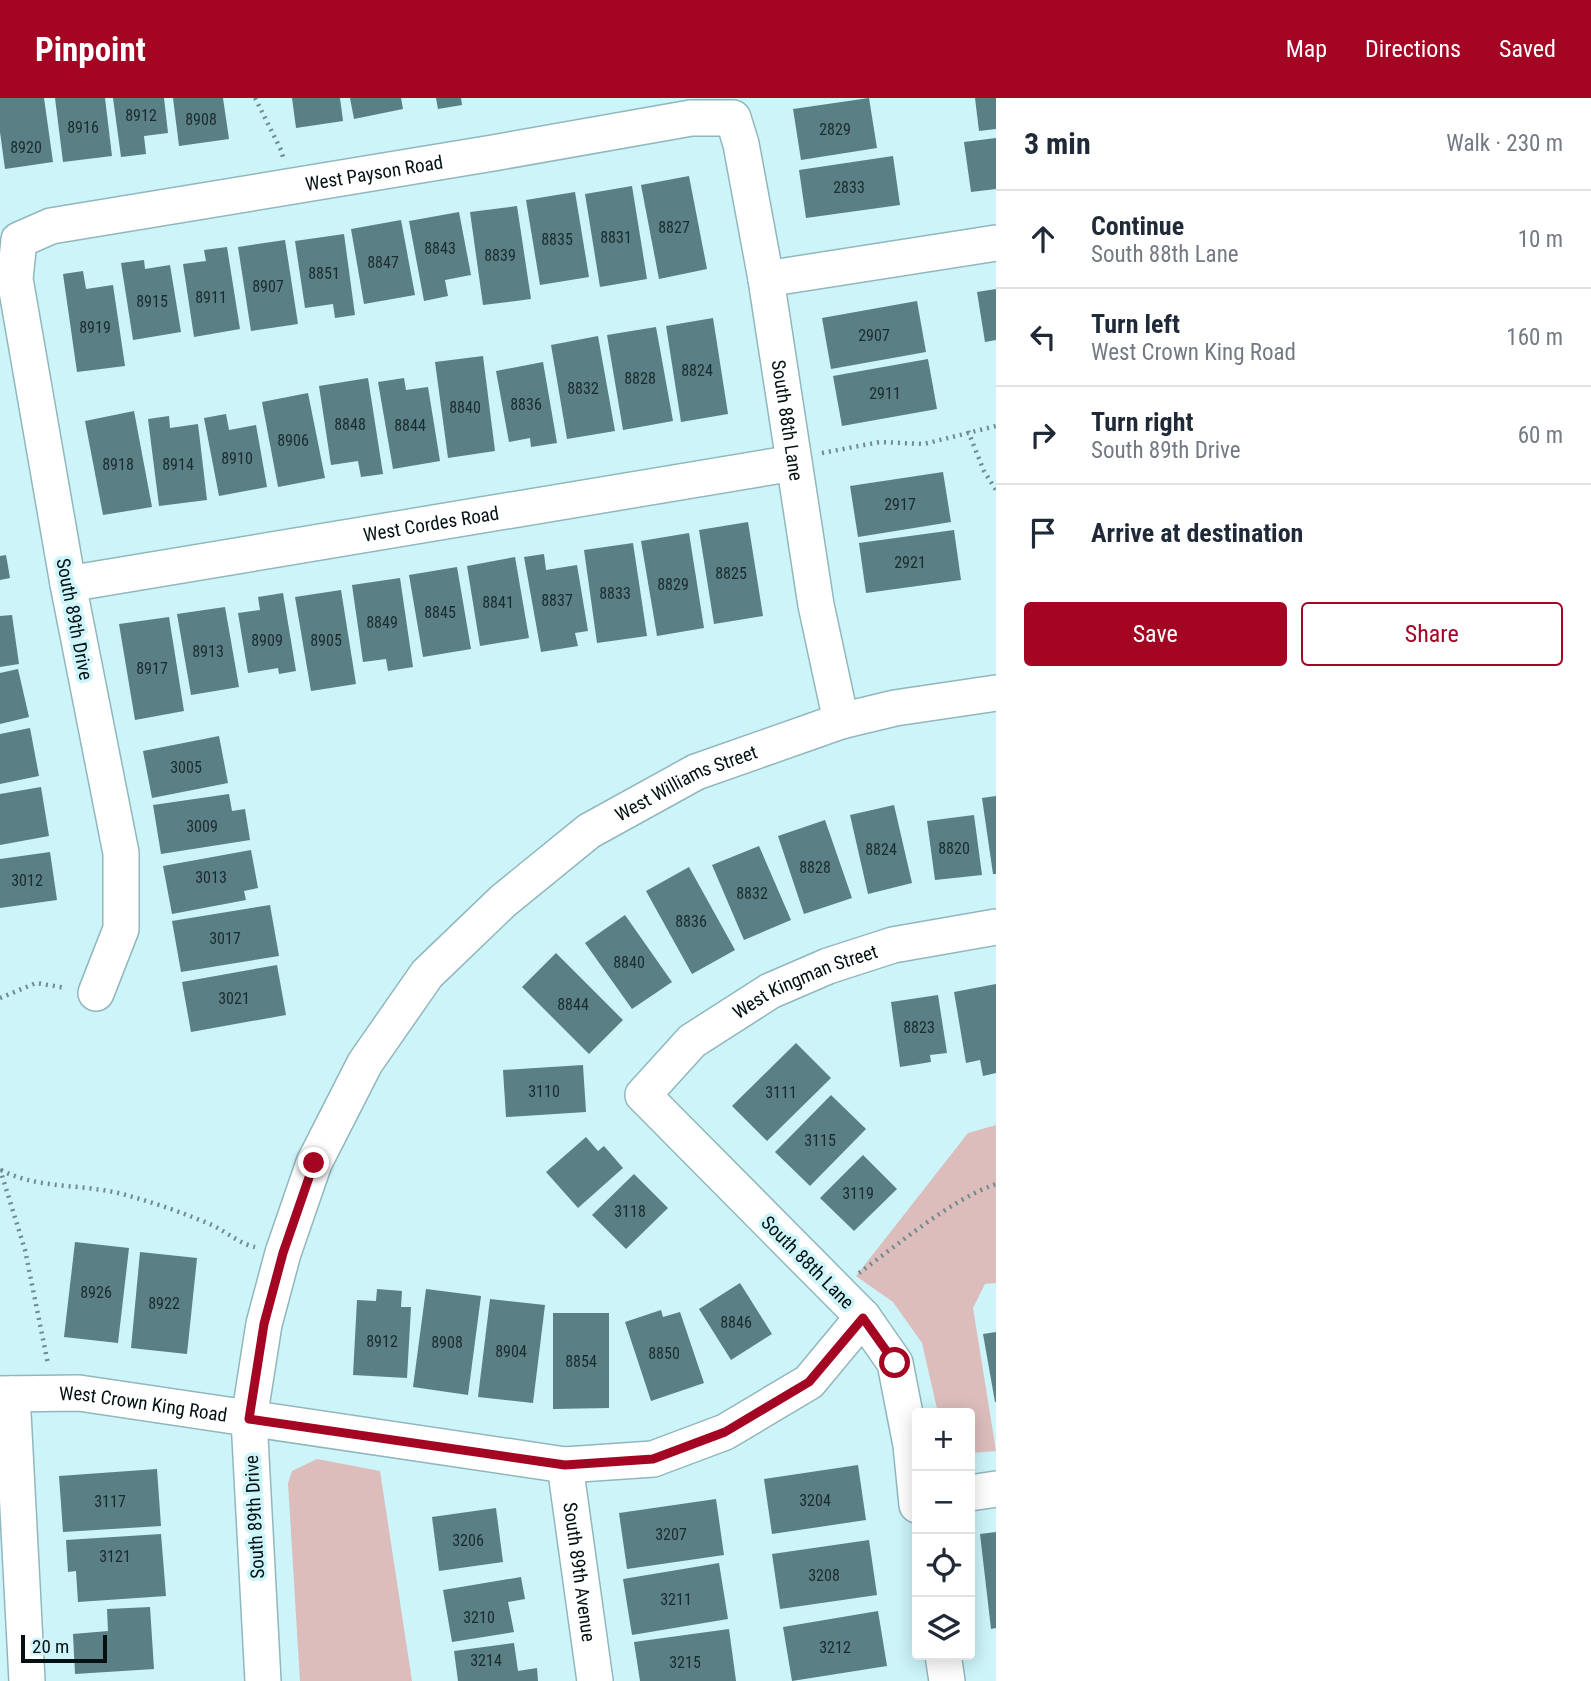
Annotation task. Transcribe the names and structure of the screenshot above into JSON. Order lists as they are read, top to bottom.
{
  "streets": {
    "street": [
      "West Payson Road",
      "South 88th Lane",
      "West Cordes Road",
      "South 89th Drive",
      "West Williams Street",
      "West Kingman Street",
      "West Crown King Road",
      "South 89th Avenue"
    ]
  },
  "crossings": [
    ["West Payson Road", "South 88th Lane"],
    ["West Payson Road", "South 89th Drive"],
    ["South 88th Lane", "West Cordes Road"],
    ["South 88th Lane", "West Williams Street"],
    ["South 88th Lane", "West Kingman Street"],
    ["South 88th Lane", "West Crown King Road"],
    ["West Cordes Road", "South 89th Drive"],
    ["South 89th Drive", "West Williams Street"],
    ["South 89th Drive", "West Crown King Road"],
    ["West Crown King Road", "South 89th Avenue"]
  ],
  "house_numbers": [
    "8912",
    "8908",
    "8916",
    "2829",
    "8920",
    "2833",
    "8827",
    "8831",
    "8835",
    "8843",
    "8839",
    "8847",
    "8851",
    "8907",
    "8911",
    "8915",
    "8919",
    "2907",
    "8824",
    "8828",
    "8832",
    "2911",
    "8836",
    "8840",
    "8848",
    "8844",
    "8906",
    "8910",
    "8918",
    "8914",
    "2917",
    "2921",
    "8825",
    "8829",
    "8833",
    "8837",
    "8841",
    "8845",
    "8849",
    "8909",
    "8905",
    "8913",
    "8917",
    "3005",
    "3009",
    "8820",
    "8824",
    "8828",
    "3013",
    "3012",
    "8832",
    "8836",
    "3017",
    "8840",
    "3021",
    "8844",
    "8823",
    "3110",
    "3111",
    "3115",
    "3119",
    "3118",
    "8926",
    "8922",
    "8846",
    "8912",
    "8908",
    "8904",
    "8850",
    "8854",
    "3204",
    "3117",
    "3207",
    "3206",
    "3121",
    "3208",
    "3211",
    "3210",
    "3212",
    "3214",
    "3215"
  ],
  "scale_bar": "20 m",
  "page": {
    "header": "Pinpoint",
    "nav": ["Map", "Directions", "Saved"],
    "heading": ["3 min", "Walk · 230 m"],
    "list": [
      ["Continue", "South 88th Lane", "10 m"],
      ["Turn left", "West Crown King Road", "160 m"],
      ["Turn right", "South 89th Drive", "60 m"],
      "Arrive at destination"
    ],
    "buttons": ["Save", "Share"],
    "map_buttons": ["+", "−"],
    "scale": "20 m"
  }
}
